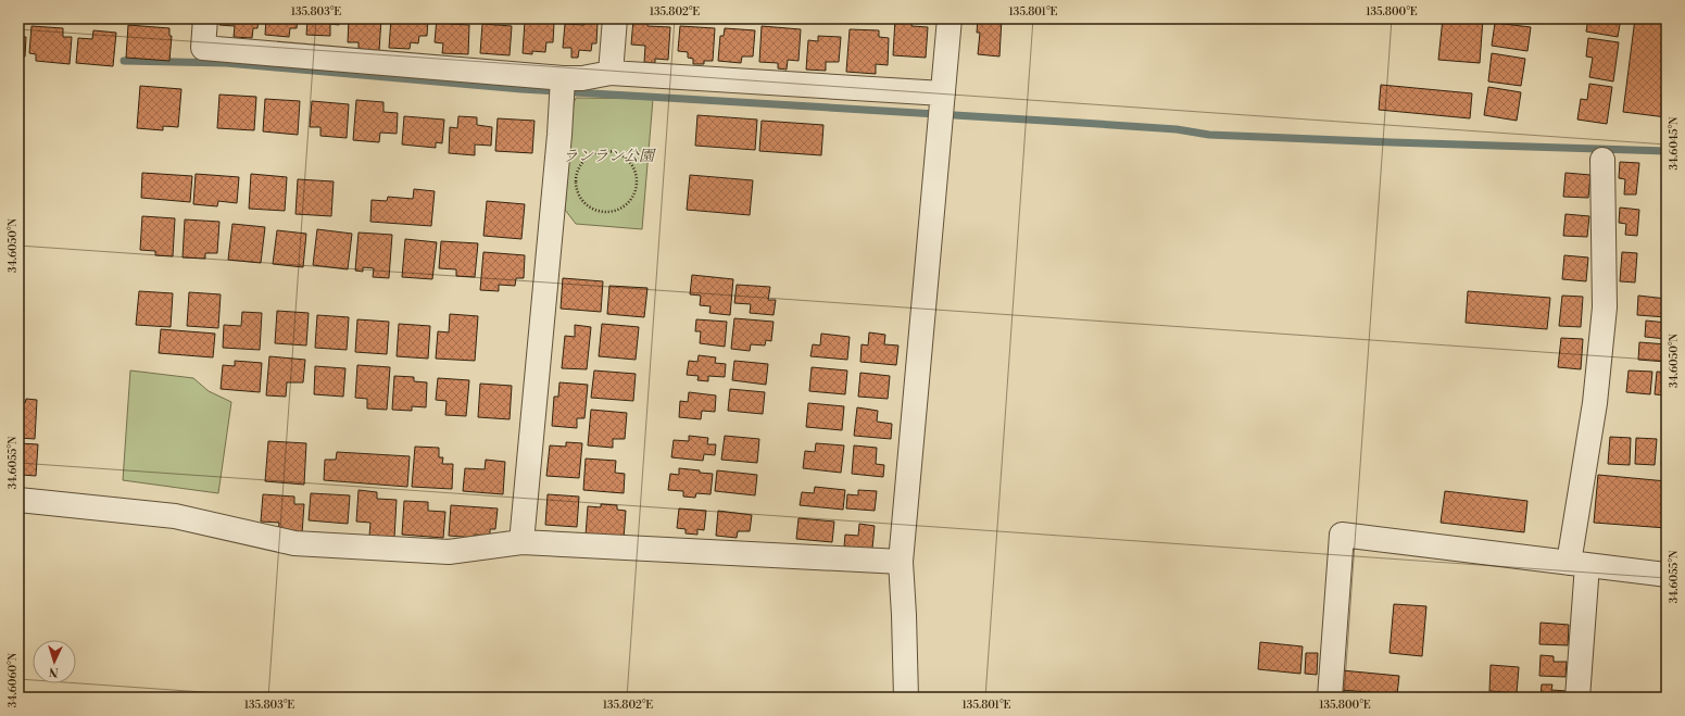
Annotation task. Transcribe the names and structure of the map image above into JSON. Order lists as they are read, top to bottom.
{
  "parks": ["ランラン公園"],
  "north": "bottom",
  "coordinates": [
    "135.803°E",
    "135.802°E",
    "135.801°E",
    "135.800°E",
    "34.6045°N",
    "34.6050°N",
    "34.6055°N",
    "34.6060°N"
  ]
}
